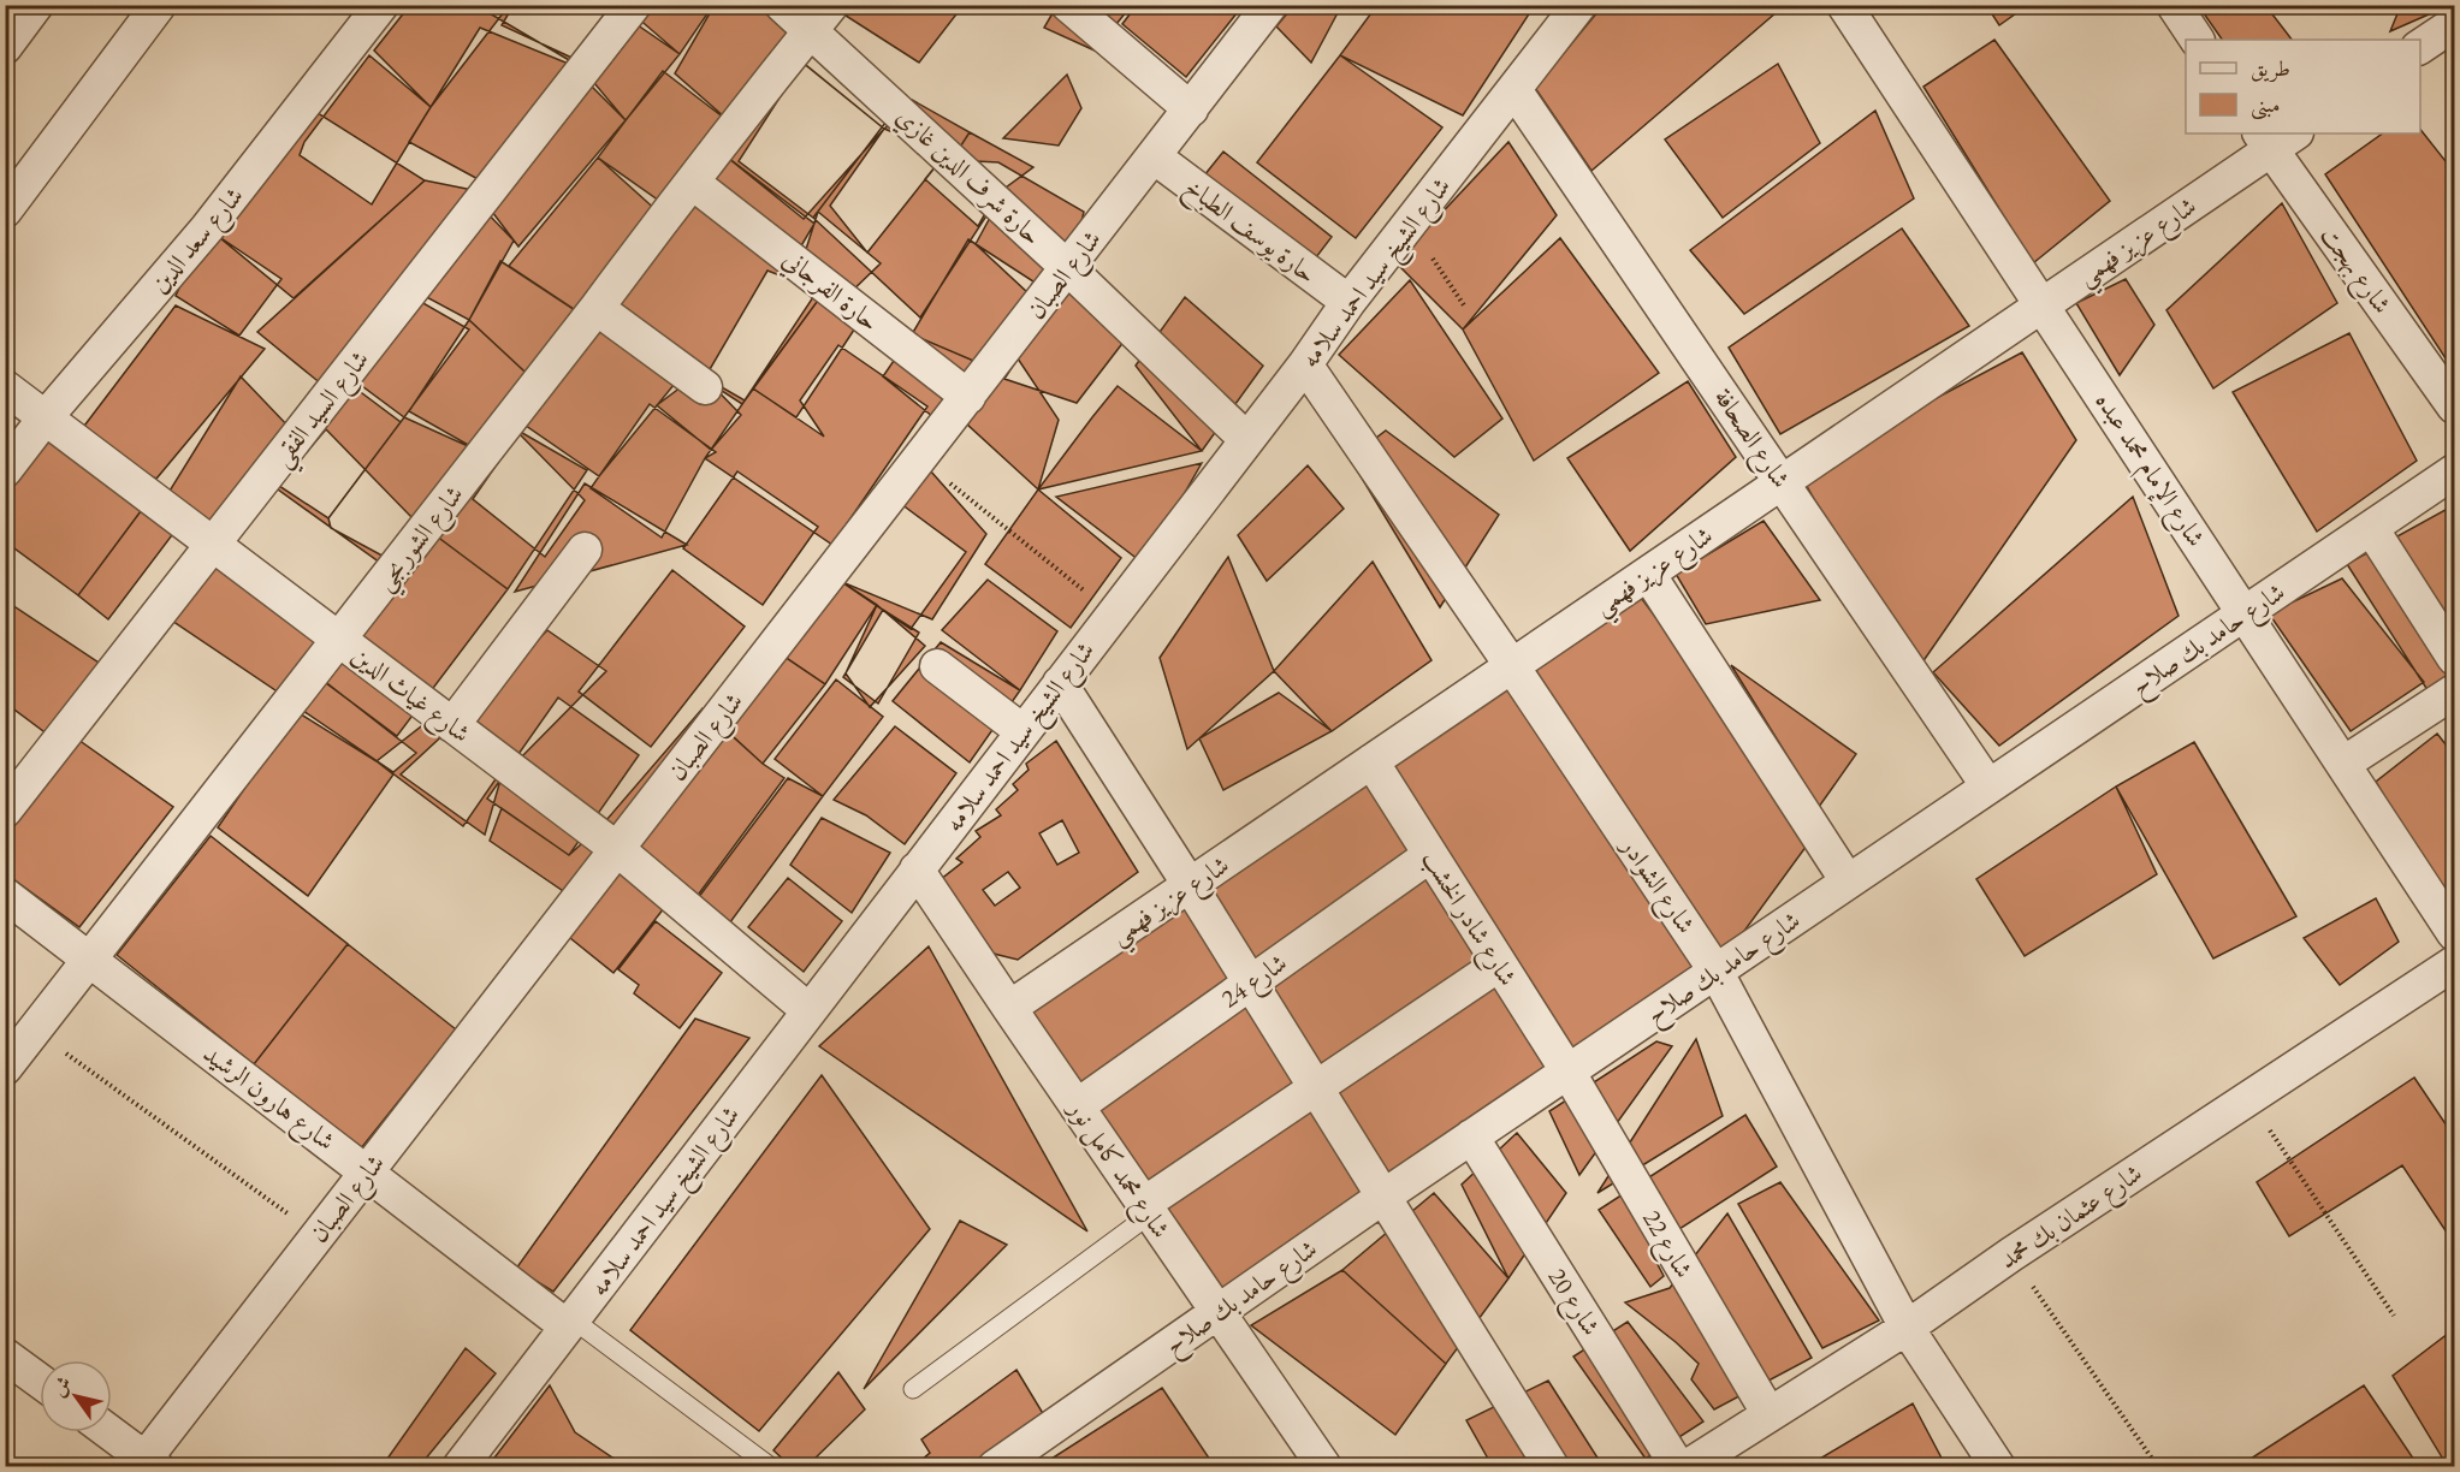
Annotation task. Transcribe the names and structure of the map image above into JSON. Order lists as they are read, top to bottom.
{
  "streets": {
    "street": [
      "حارة شرف الدين غازي",
      "حارة يوسف الطباخ",
      "شارع سعد الدين",
      "شارع عزيز فهمي",
      "شارع بهجت",
      "شارع الشيخ سيد احمد سلامه",
      "شارع الصبان",
      "حارة الفرجاني",
      "شارع السيد الفقي",
      "شارع الصحافة",
      "شارع الإمام محمد عبده",
      "شارع الشوربجي",
      "شارع حامد بك صلاح",
      "شارع غياث الدين",
      "شارع الشوادر",
      "شارع شادر الخشب",
      "شارع 24",
      "شارع هارون الرشيد",
      "شارع محمد كامل نور",
      "شارع عثمان بك محمد",
      "شارع 22",
      "شارع 20"
    ]
  },
  "crossings": [
    ["حارة شرف الدين غازي", "شارع الشيخ سيد احمد سلامه"],
    ["حارة شرف الدين غازي", "شارع الصبان"],
    ["حارة شرف الدين غازي", "شارع الشوربجي"],
    ["حارة يوسف الطباخ", "شارع الشيخ سيد احمد سلامه"],
    ["حارة يوسف الطباخ", "شارع الصبان"],
    ["شارع سعد الدين", "شارع غياث الدين"],
    ["شارع عزيز فهمي", "شارع بهجت"],
    ["شارع عزيز فهمي", "شارع الصحافة"],
    ["شارع عزيز فهمي", "شارع الإمام محمد عبده"],
    ["شارع عزيز فهمي", "شارع الشوادر"],
    ["شارع عزيز فهمي", "شارع شادر الخشب"],
    ["شارع عزيز فهمي", "شارع محمد كامل نور"],
    ["شارع الشيخ سيد احمد سلامه", "شارع الصحافة"],
    ["شارع الشيخ سيد احمد سلامه", "شارع غياث الدين"],
    ["شارع الشيخ سيد احمد سلامه", "شارع الشوادر"],
    ["شارع الشيخ سيد احمد سلامه", "شارع هارون الرشيد"],
    ["شارع الشيخ سيد احمد سلامه", "شارع محمد كامل نور"],
    ["شارع الصبان", "حارة الفرجاني"],
    ["شارع الصبان", "شارع غياث الدين"],
    ["شارع الصبان", "شارع هارون الرشيد"],
    ["حارة الفرجاني", "شارع الشوربجي"],
    ["شارع السيد الفقي", "شارع غياث الدين"],
    ["شارع الصحافة", "شارع حامد بك صلاح"],
    ["شارع الإمام محمد عبده", "شارع حامد بك صلاح"],
    ["شارع الشوربجي", "شارع غياث الدين"],
    ["شارع الشوربجي", "شارع هارون الرشيد"],
    ["شارع حامد بك صلاح", "شارع الشوادر"],
    ["شارع حامد بك صلاح", "شارع شادر الخشب"],
    ["شارع حامد بك صلاح", "شارع محمد كامل نور"],
    ["شارع حامد بك صلاح", "شارع 22"],
    ["شارع حامد بك صلاح", "شارع 20"],
    ["شارع الشوادر", "شارع عثمان بك محمد"],
    ["شارع شادر الخشب", "شارع 24"],
    ["شارع شادر الخشب", "شارع 22"],
    ["شارع 24", "شارع محمد كامل نور"],
    ["شارع عثمان بك محمد", "شارع 22"]
  ],
  "legend": ["طريق", "مبنى"],
  "north": "top left"
}
